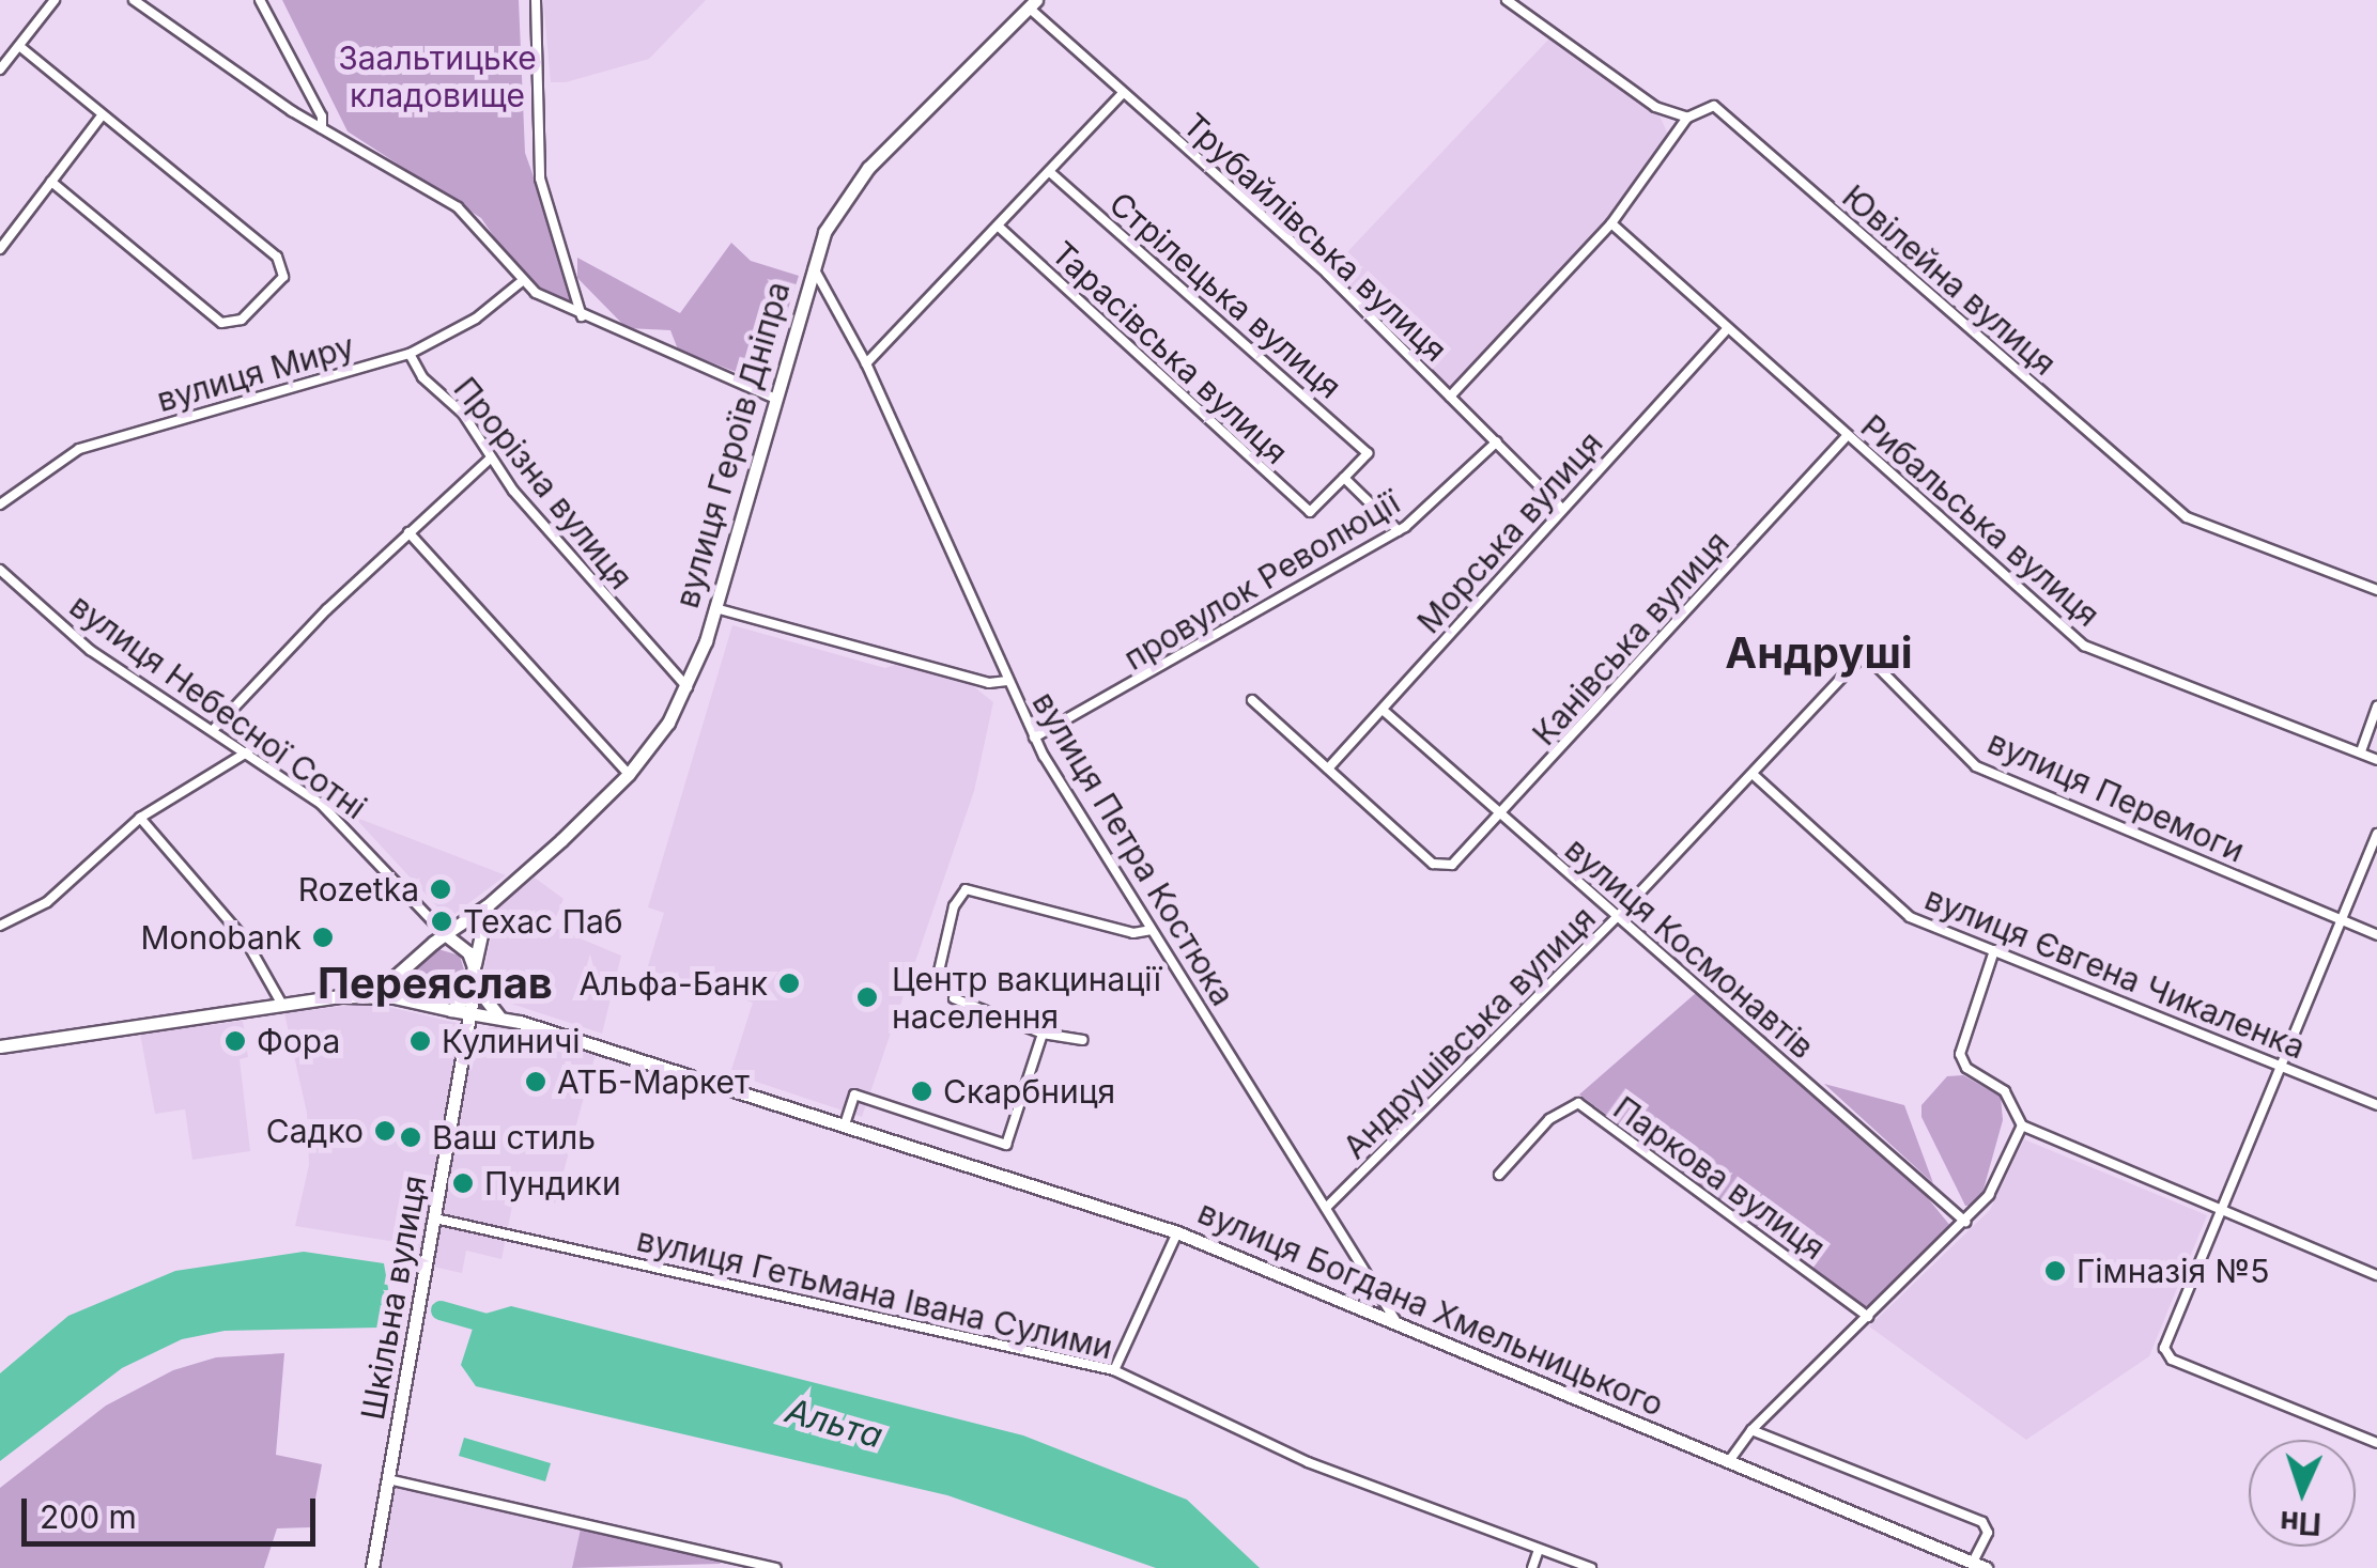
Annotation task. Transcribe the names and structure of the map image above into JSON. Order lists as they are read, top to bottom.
{
  "streets": {
    "main road": ["вулиця Героїв Дніпра", "Шкільна вулиця", "вулиця Богдана Хмельницького"],
    "street": [
      "Трубайлівська вулиця",
      "Ювілейна вулиця",
      "Стрілецька вулиця",
      "Тарасівська вулиця",
      "вулиця Миру",
      "Прорізна вулиця",
      "Рибальська вулиця",
      "Морська вулиця",
      "провулок Революції",
      "Канівська вулиця",
      "вулиця Небесної Сотні",
      "вулиця Перемоги",
      "вулиця Петра Костюка",
      "вулиця Космонавтів",
      "вулиця Євгена Чикаленка",
      "Андрушівська вулиця",
      "Паркова вулиця",
      "вулиця Гетьмана Івана Сулими"
    ]
  },
  "crossings": [
    ["Трубайлівська вулиця", "вулиця Героїв Дніпра"],
    ["Трубайлівська вулиця", "Морська вулиця"],
    ["Трубайлівська вулиця", "провулок Революції"],
    ["Стрілецька вулиця", "Тарасівська вулиця"],
    ["вулиця Миру", "Прорізна вулиця"],
    ["вулиця Героїв Дніпра", "Прорізна вулиця"],
    ["вулиця Героїв Дніпра", "вулиця Небесної Сотні"],
    ["вулиця Героїв Дніпра", "вулиця Петра Костюка"],
    ["вулиця Героїв Дніпра", "Шкільна вулиця"],
    ["Рибальська вулиця", "Морська вулиця"],
    ["Рибальська вулиця", "Канівська вулиця"],
    ["Морська вулиця", "Канівська вулиця"],
    ["Морська вулиця", "вулиця Космонавтів"],
    ["провулок Революції", "вулиця Петра Костюка"],
    ["Канівська вулиця", "вулиця Космонавтів"],
    ["вулиця Перемоги", "Андрушівська вулиця"],
    ["вулиця Петра Костюка", "Андрушівська вулиця"],
    ["вулиця Петра Костюка", "вулиця Богдана Хмельницького"],
    ["вулиця Космонавтів", "Андрушівська вулиця"],
    ["вулиця Євгена Чикаленка", "Андрушівська вулиця"],
    ["вулиця Гетьмана Івана Сулими", "Шкільна вулиця"],
    ["Шкільна вулиця", "вулиця Богдана Хмельницького"]
  ],
  "districts": ["Андруші", "Переяслав"],
  "water": ["Альта"],
  "parks": ["Заальтицьке кладовище"],
  "places": [
    "Rozetka",
    "Техас Паб",
    "Monobank",
    "Альфа-Банк",
    "Центр вакцинації населення",
    "Фора",
    "Кулиничі",
    "АТБ-Маркет",
    "Скарбниця",
    "Садко",
    "Ваш стиль",
    "Пундики",
    "Гімназія №5"
  ],
  "scale_bar": "200 m",
  "north": "bottom"
}
